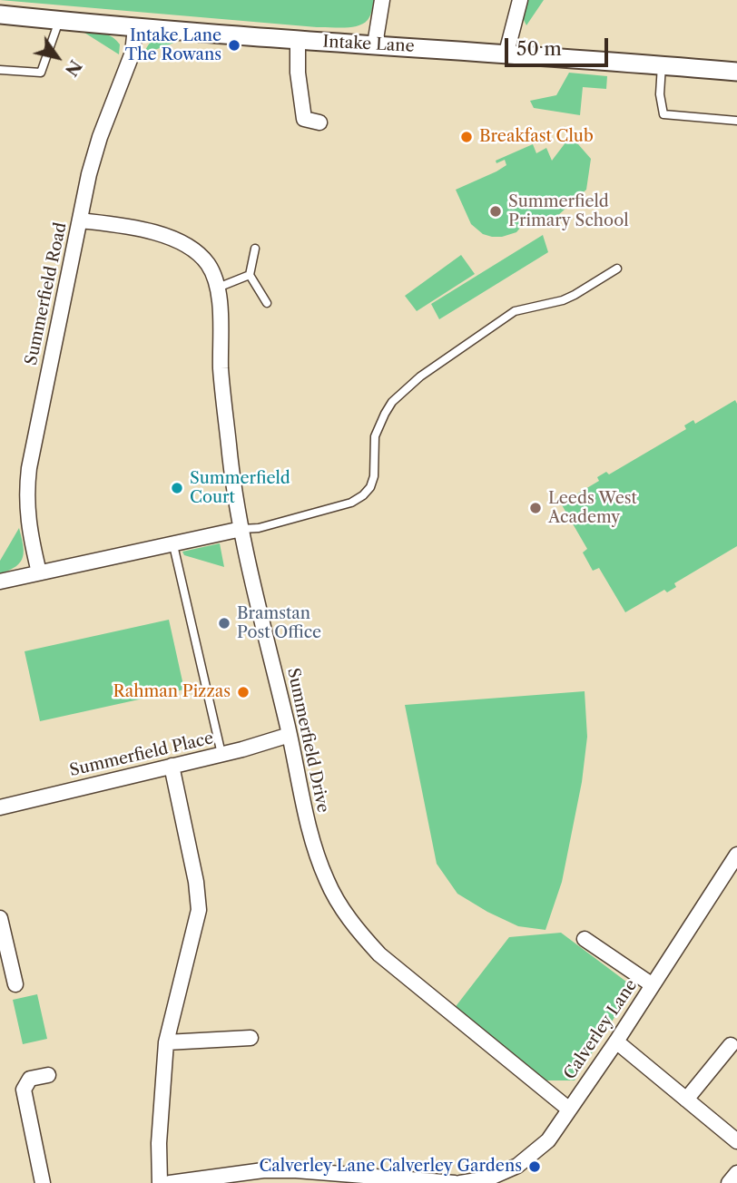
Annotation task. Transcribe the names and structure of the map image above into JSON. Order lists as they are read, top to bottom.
{
  "streets": {
    "street": [
      "Intake Lane",
      "Summerfield Road",
      "Summerfield Drive",
      "Summerfield Place",
      "Calverley Lane"
    ]
  },
  "crossings": [
    ["Intake Lane", "Summerfield Road"],
    ["Summerfield Road", "Summerfield Drive"],
    ["Summerfield Drive", "Summerfield Place"],
    ["Summerfield Drive", "Calverley Lane"]
  ],
  "places": [
    "Intake Lane The Rowans",
    "Breakfast Club",
    "Summerfield Primary School",
    "Summerfield Court",
    "Leeds West Academy",
    "Bramstan Post Office",
    "Rahman Pizzas",
    "Calverley Lane Calverley Gardens"
  ],
  "scale_bar": "50 m",
  "north": "bottom right"
}
